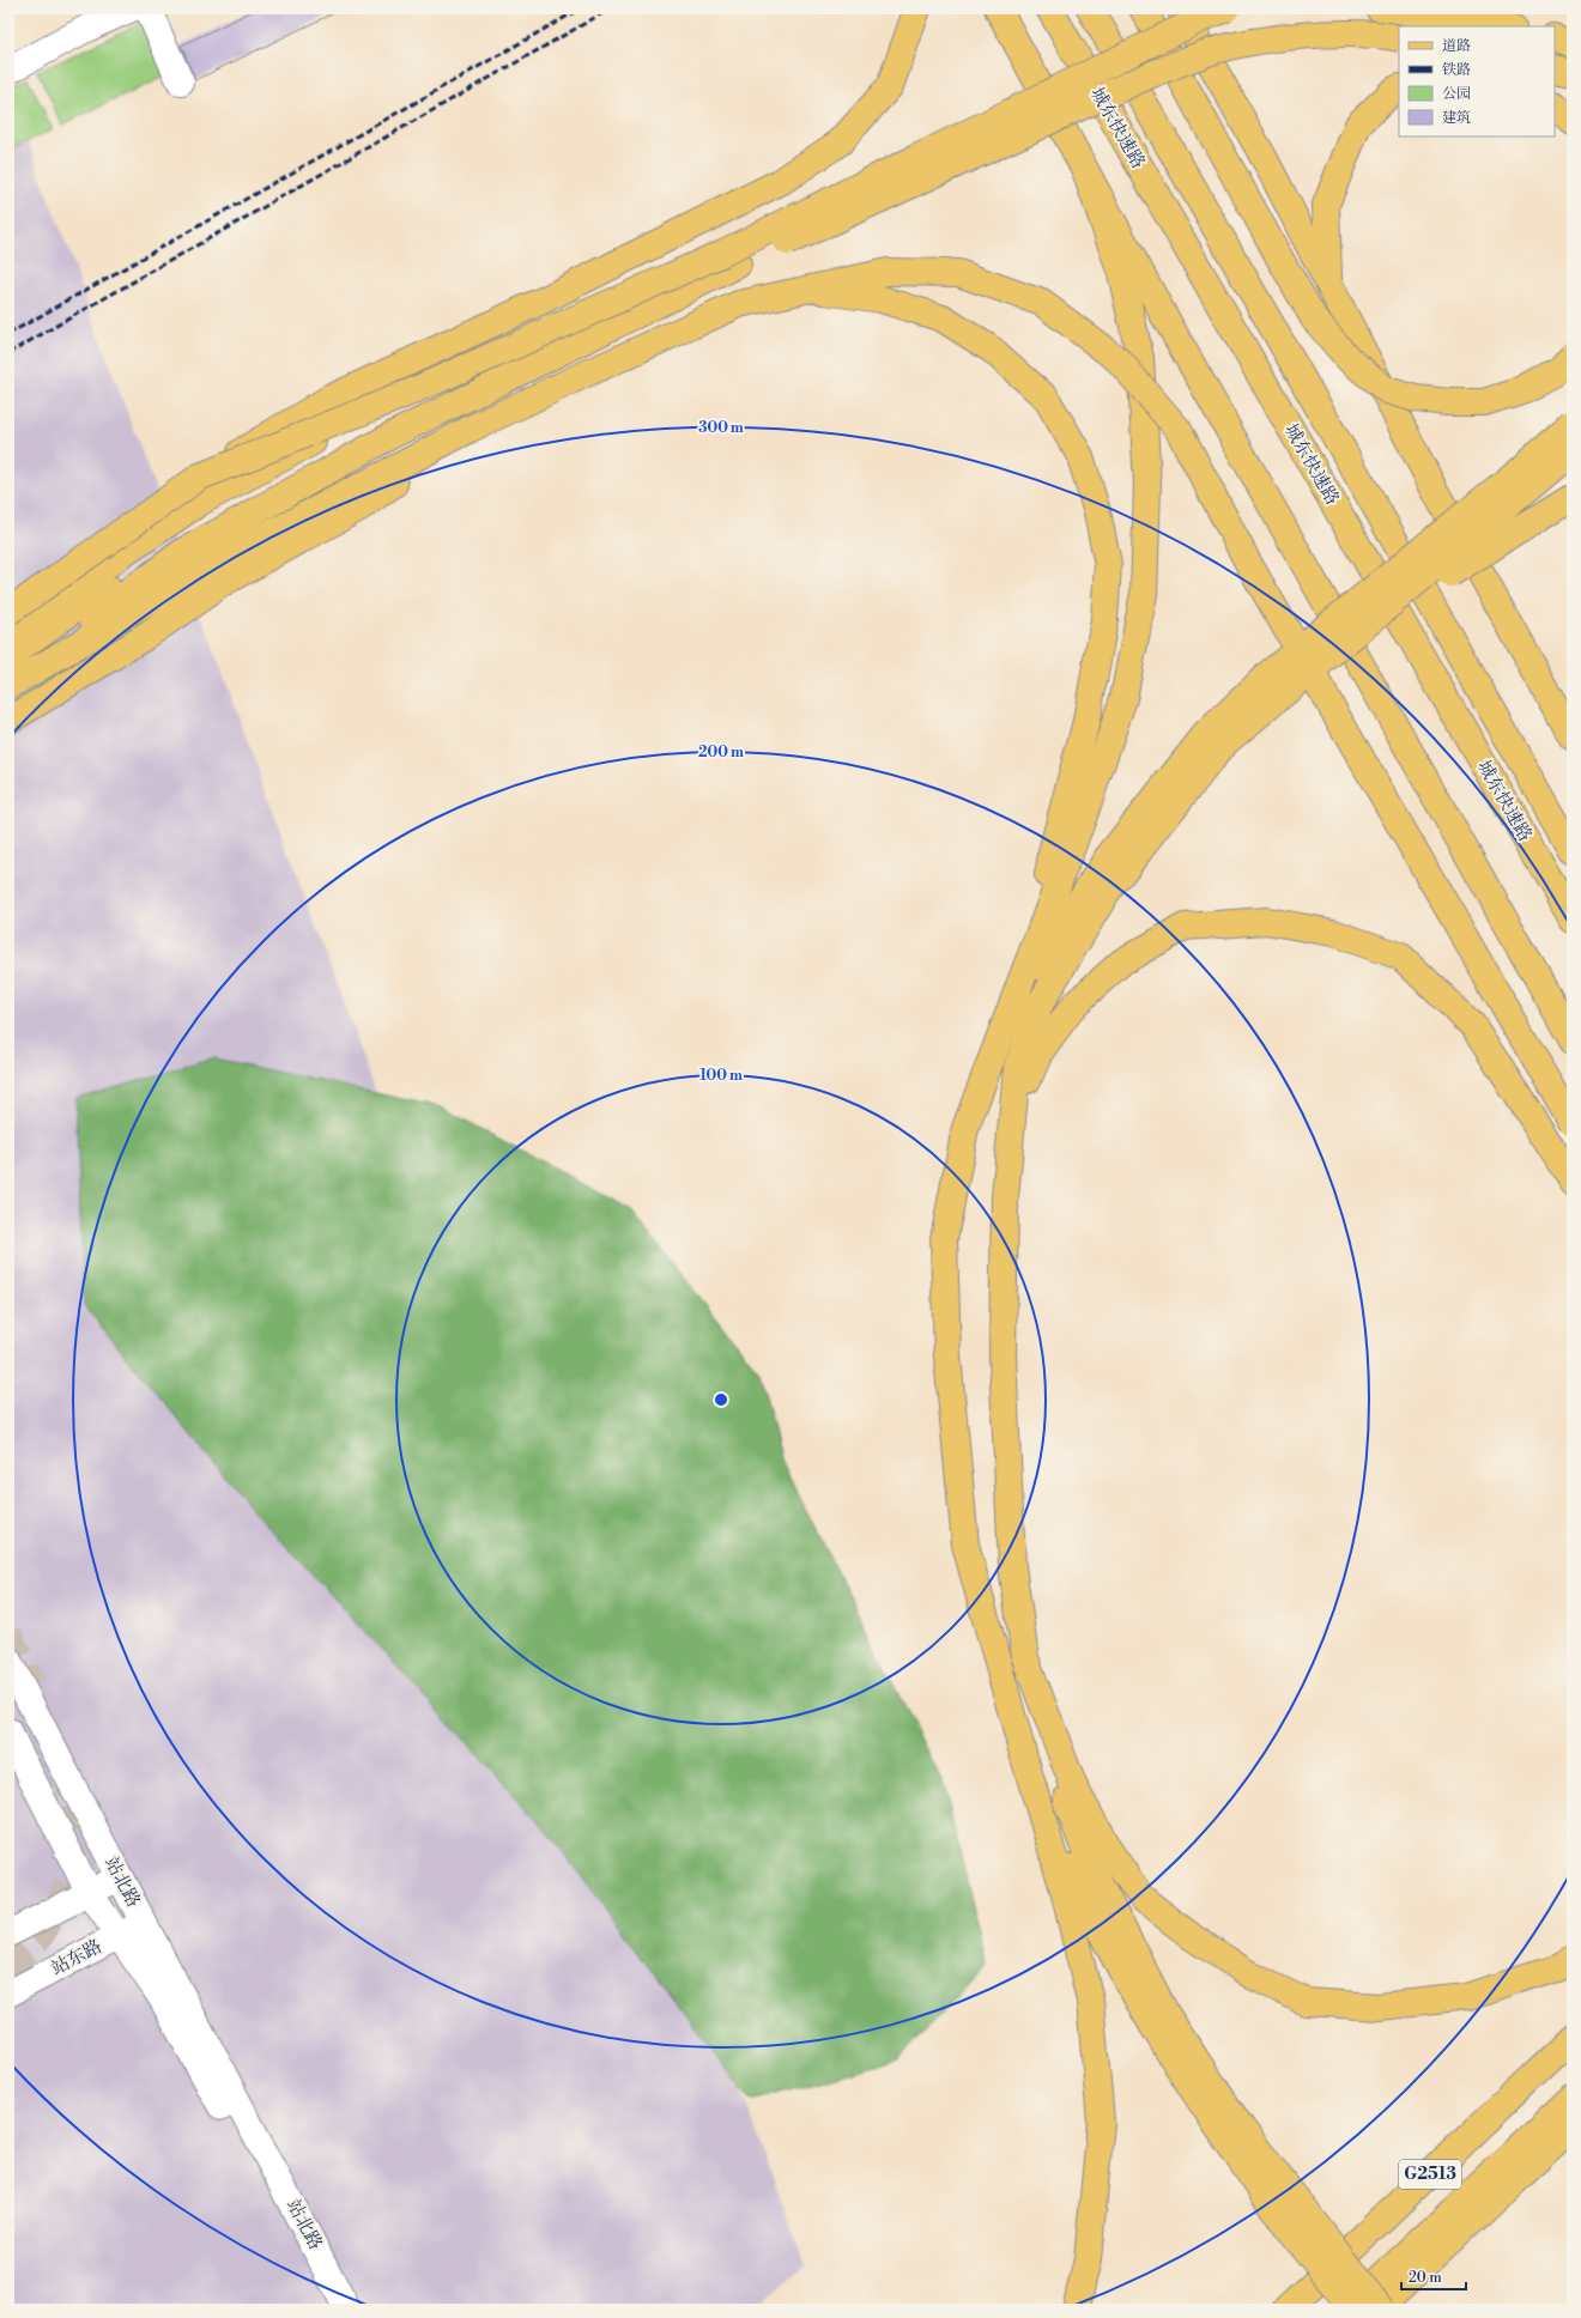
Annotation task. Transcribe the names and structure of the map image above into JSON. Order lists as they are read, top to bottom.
{
  "streets": {
    "main road": ["城东快速路", "G2513"],
    "street": ["站北路", "站东路"]
  },
  "crossings": [
    ["站北路", "站东路"]
  ],
  "legend": [
    "道路",
    "铁路",
    "公园",
    "建筑"
  ],
  "scale_bar": "20 m",
  "rings": ["300 m", "200 m", "100 m"]
}
